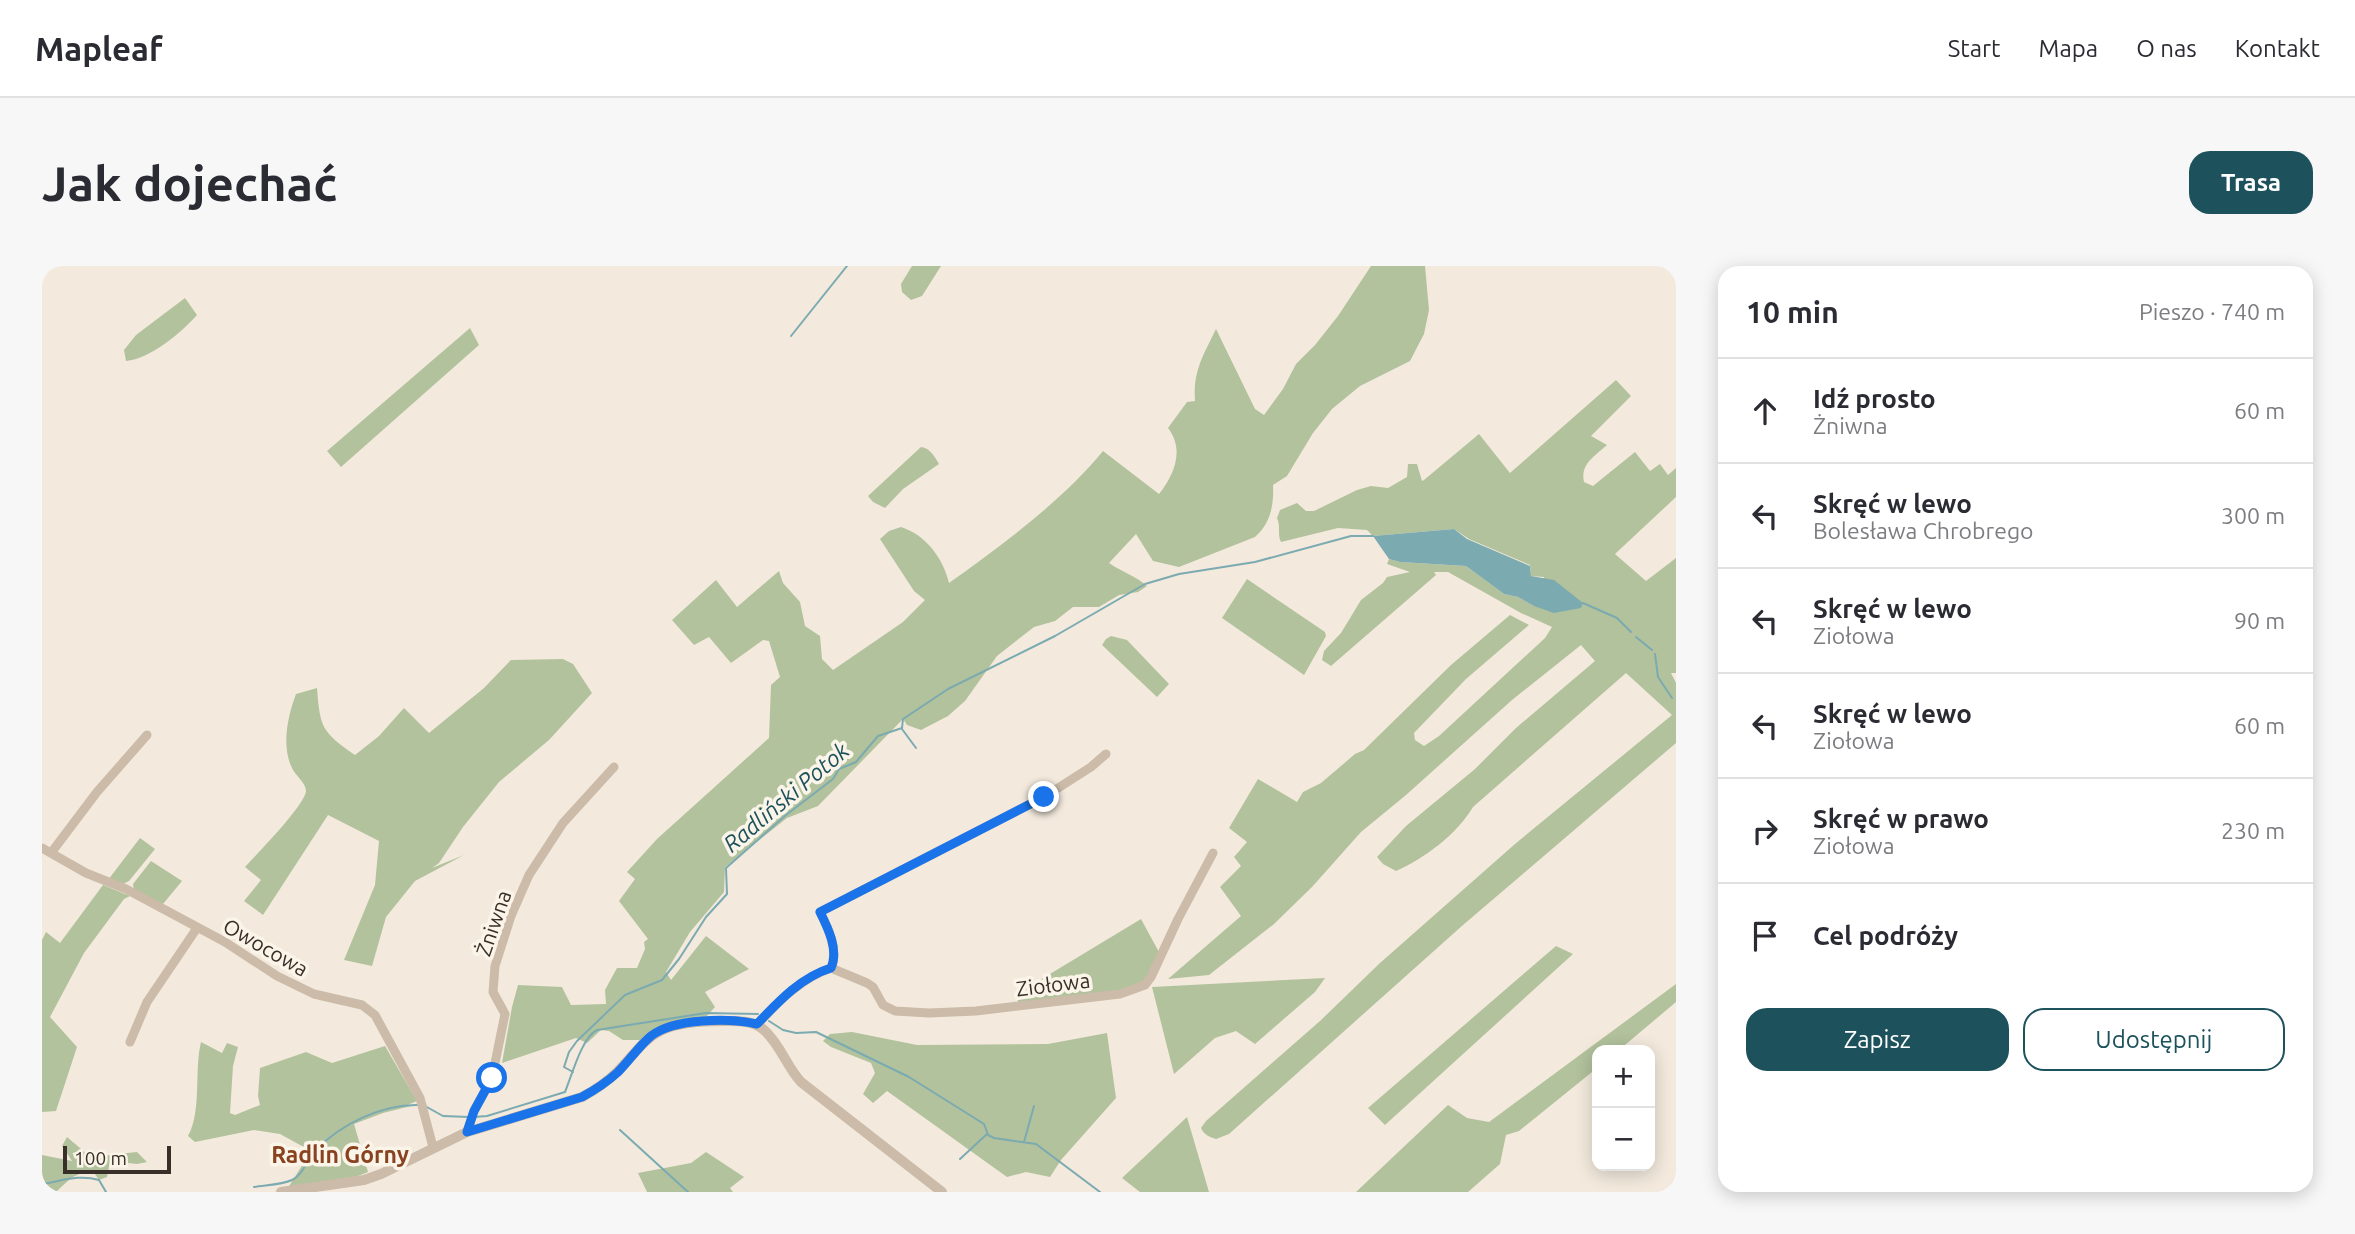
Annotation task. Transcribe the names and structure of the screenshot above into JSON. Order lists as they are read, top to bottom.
{
  "streets": {
    "street": ["Żniwna", "Owocowa", "Ziołowa"]
  },
  "districts": ["Radlin Górny"],
  "water": ["Radliński Potok"],
  "scale_bar": "100 m",
  "page": {
    "header": "Mapleaf",
    "nav": [
      "Start",
      "Mapa",
      "O nas",
      "Kontakt"
    ],
    "buttons": [
      "Trasa",
      ["Zapisz", "Udostępnij"]
    ],
    "title": "Jak dojechać",
    "heading": ["10 min", "Pieszo · 740 m"],
    "list": [
      ["Idź prosto", "Żniwna", "60 m"],
      ["Skręć w lewo", "Bolesława Chrobrego", "300 m"],
      ["Skręć w lewo", "Ziołowa", "90 m"],
      ["Skręć w lewo", "Ziołowa", "60 m"],
      ["Skręć w prawo", "Ziołowa", "230 m"],
      "Cel podróży"
    ],
    "map_buttons": ["+", "−"],
    "scale": "100 m"
  }
}
